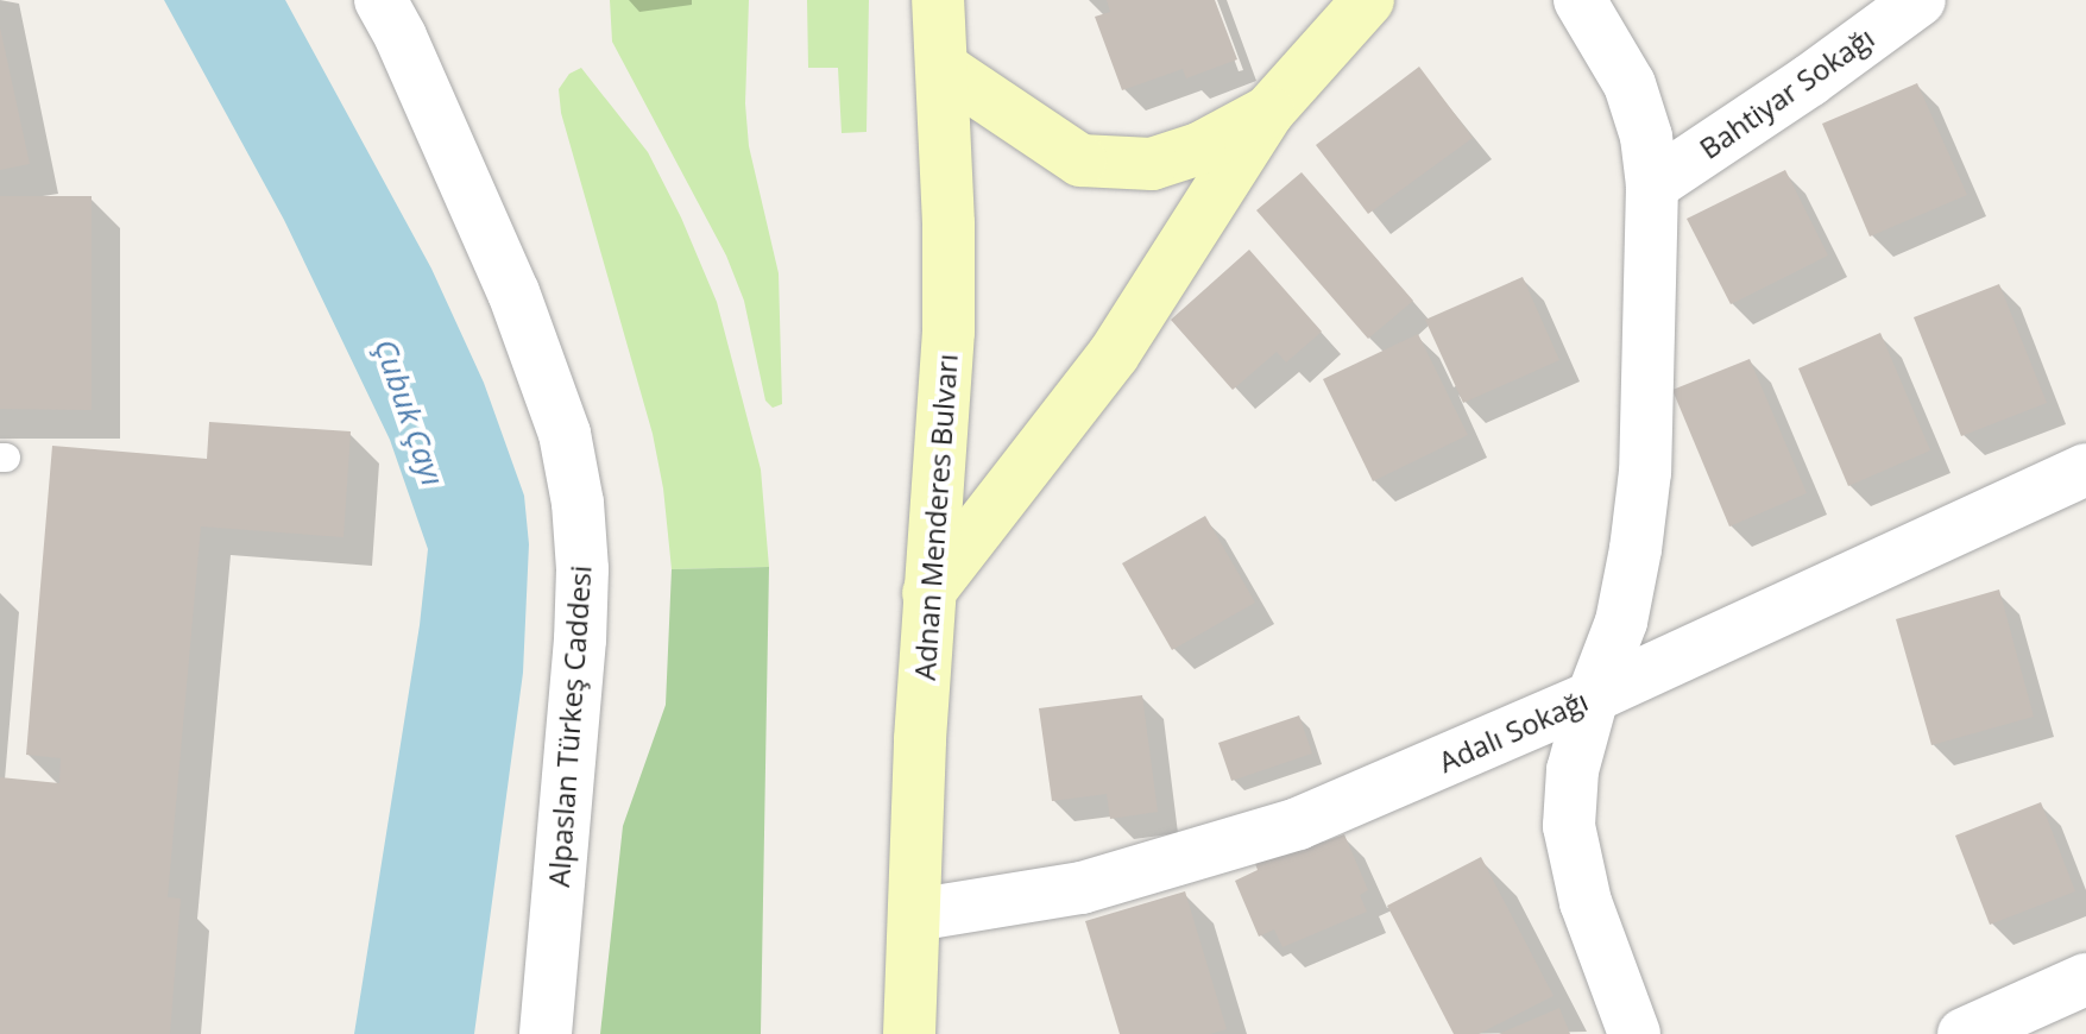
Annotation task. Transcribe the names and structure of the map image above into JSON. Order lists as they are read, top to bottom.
{
  "streets": {
    "main road": ["Adnan Menderes Bulvarı"],
    "street": ["Bahtiyar Sokağı", "Alpaslan Türkeş Caddesi", "Adalı Sokağı"]
  },
  "crossings": [
    ["Adnan Menderes Bulvarı", "Adalı Sokağı"]
  ],
  "water": ["Çubuk Çayı"]
}
